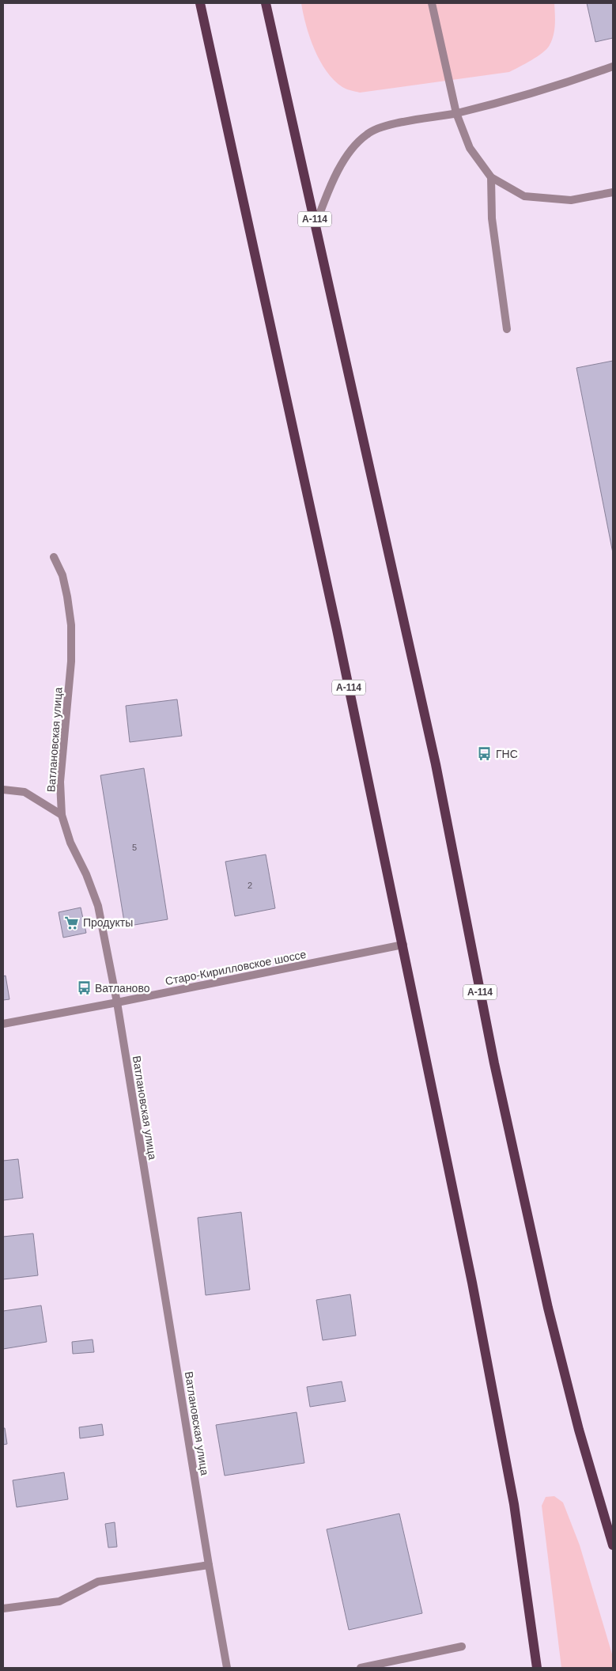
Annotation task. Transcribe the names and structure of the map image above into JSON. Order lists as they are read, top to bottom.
{
  "streets": {
    "main road": ["А-114"],
    "street": ["Ватлановская улица", "Старо-Кирилловское шоссе"]
  },
  "crossings": [
    ["А-114", "Старо-Кирилловское шоссе"],
    ["Ватлановская улица", "Старо-Кирилловское шоссе"]
  ],
  "places": {
    "bus stop": ["ГНС", "Ватланово"],
    "supermarket": ["Продукты"]
  },
  "house_numbers": ["5", "2"]
}
